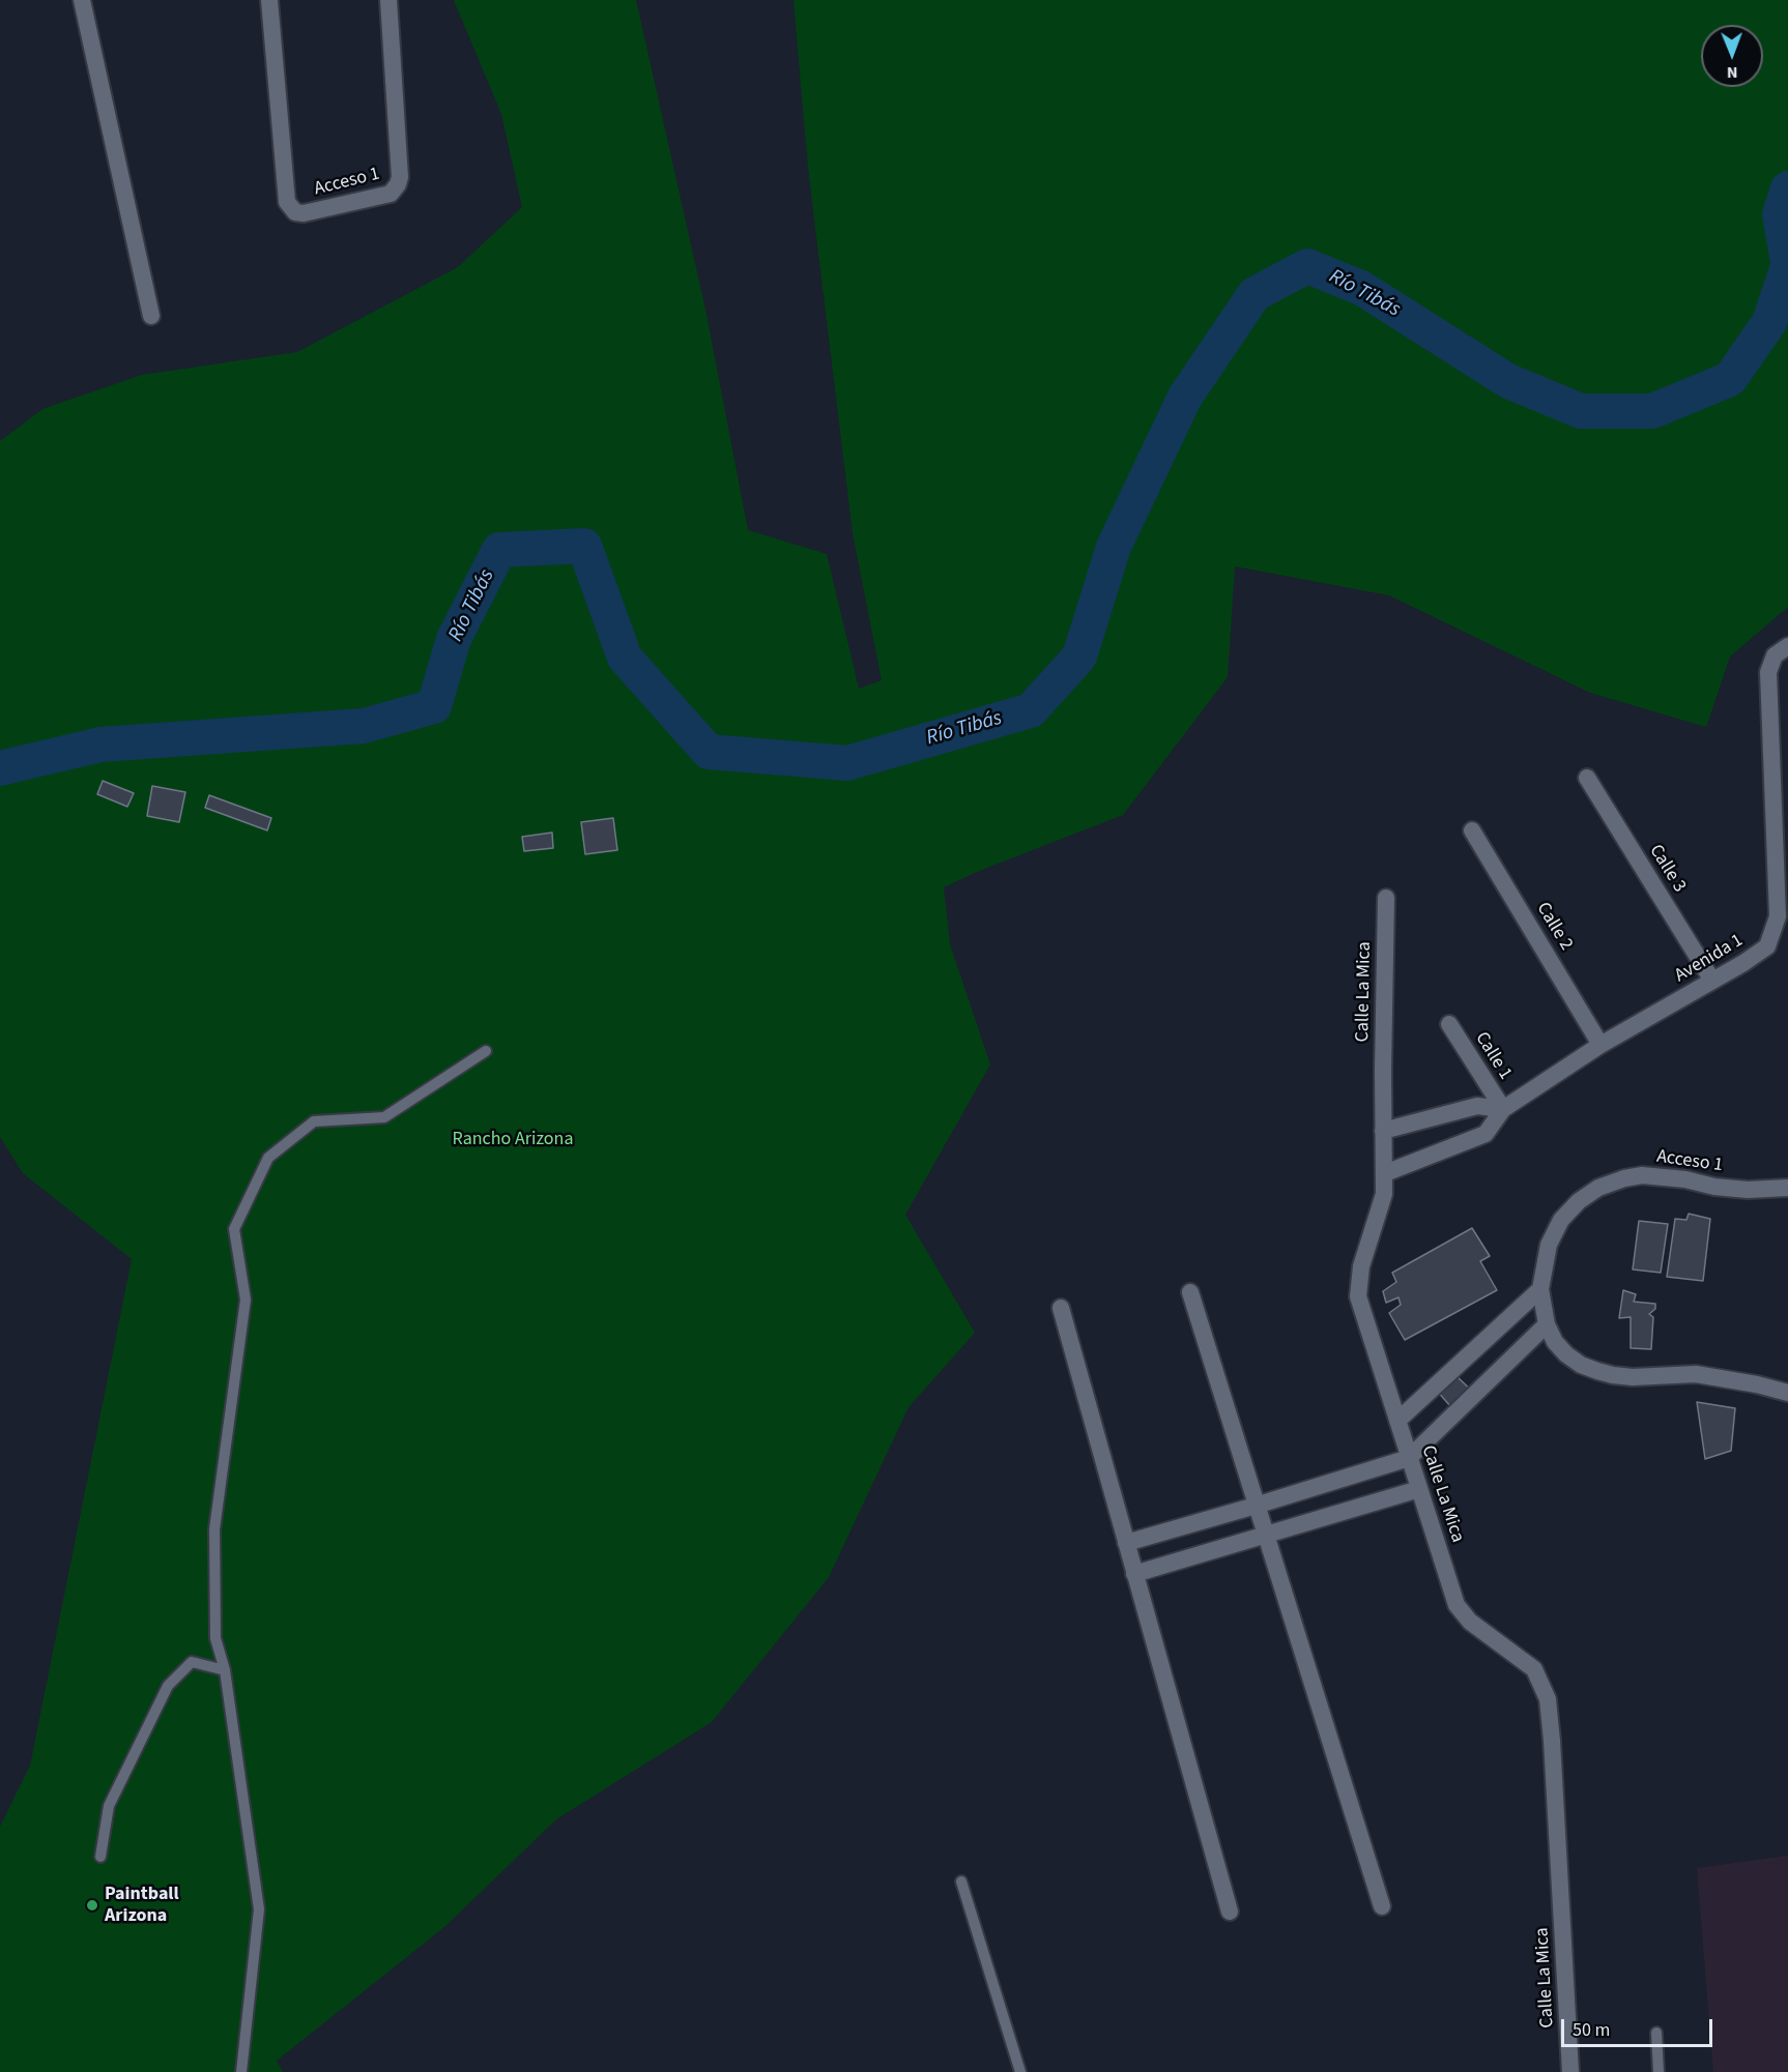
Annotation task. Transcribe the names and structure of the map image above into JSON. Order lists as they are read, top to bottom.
{
  "streets": {
    "street": [
      "Acceso 1",
      "Calle 3",
      "Calle 2",
      "Avenida 1",
      "Calle La Mica",
      "Calle 1"
    ]
  },
  "crossings": [
    ["Calle 3", "Avenida 1"],
    ["Calle 2", "Avenida 1"],
    ["Avenida 1", "Calle La Mica"],
    ["Avenida 1", "Calle 1"]
  ],
  "water": ["Río Tibás"],
  "parks": ["Rancho Arizona"],
  "places": ["Paintball Arizona"],
  "scale_bar": "50 m",
  "north": "bottom"
}
